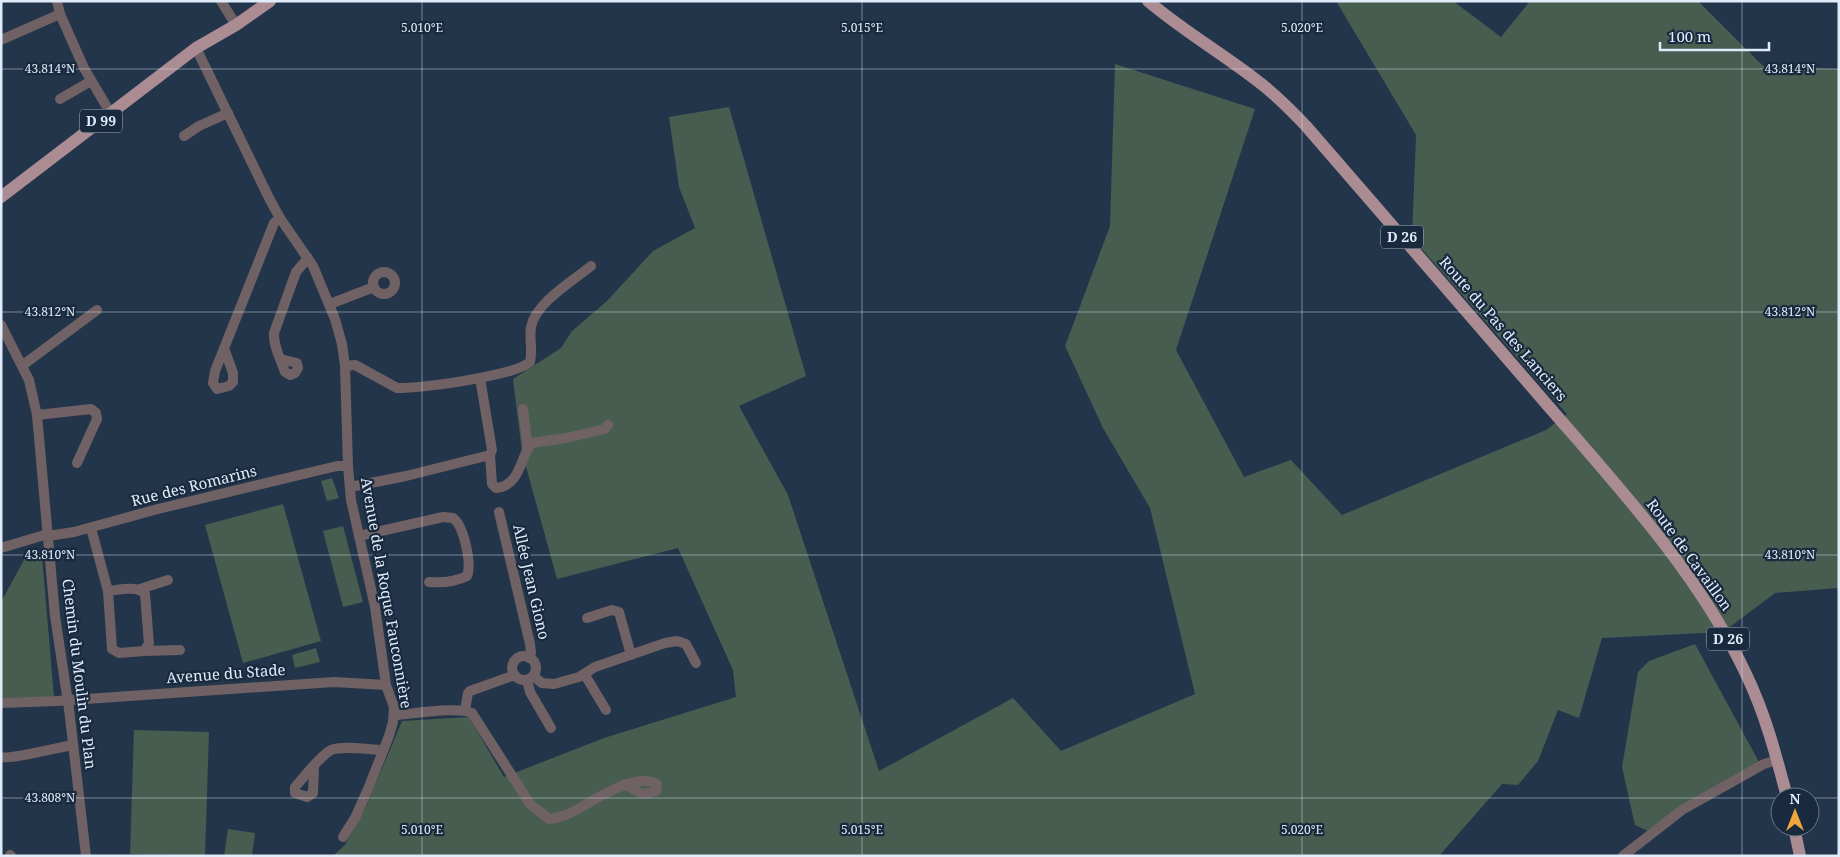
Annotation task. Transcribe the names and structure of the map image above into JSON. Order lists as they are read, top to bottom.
{
  "streets": {
    "main road": [
      "D 99",
      "D 26",
      "Route du Pas des Lanciers",
      "Route de Cavaillon"
    ],
    "street": [
      "Rue des Romarins",
      "Allée Jean Giono",
      "Avenue de la Roque Fauconnière",
      "Chemin du Moulin du Plan",
      "Avenue du Stade"
    ]
  },
  "crossings": [
    ["D 99", "Avenue de la Roque Fauconnière"],
    ["Route du Pas des Lanciers", "Route de Cavaillon"],
    ["Rue des Romarins", "Avenue de la Roque Fauconnière"],
    ["Rue des Romarins", "Chemin du Moulin du Plan"],
    ["Avenue de la Roque Fauconnière", "Avenue du Stade"],
    ["Chemin du Moulin du Plan", "Avenue du Stade"]
  ],
  "scale_bar": "100 m",
  "north": "top",
  "coordinates": [
    "5.010°E",
    "5.015°E",
    "5.020°E",
    "43.814°N",
    "43.812°N",
    "43.810°N",
    "43.808°N"
  ]
}
